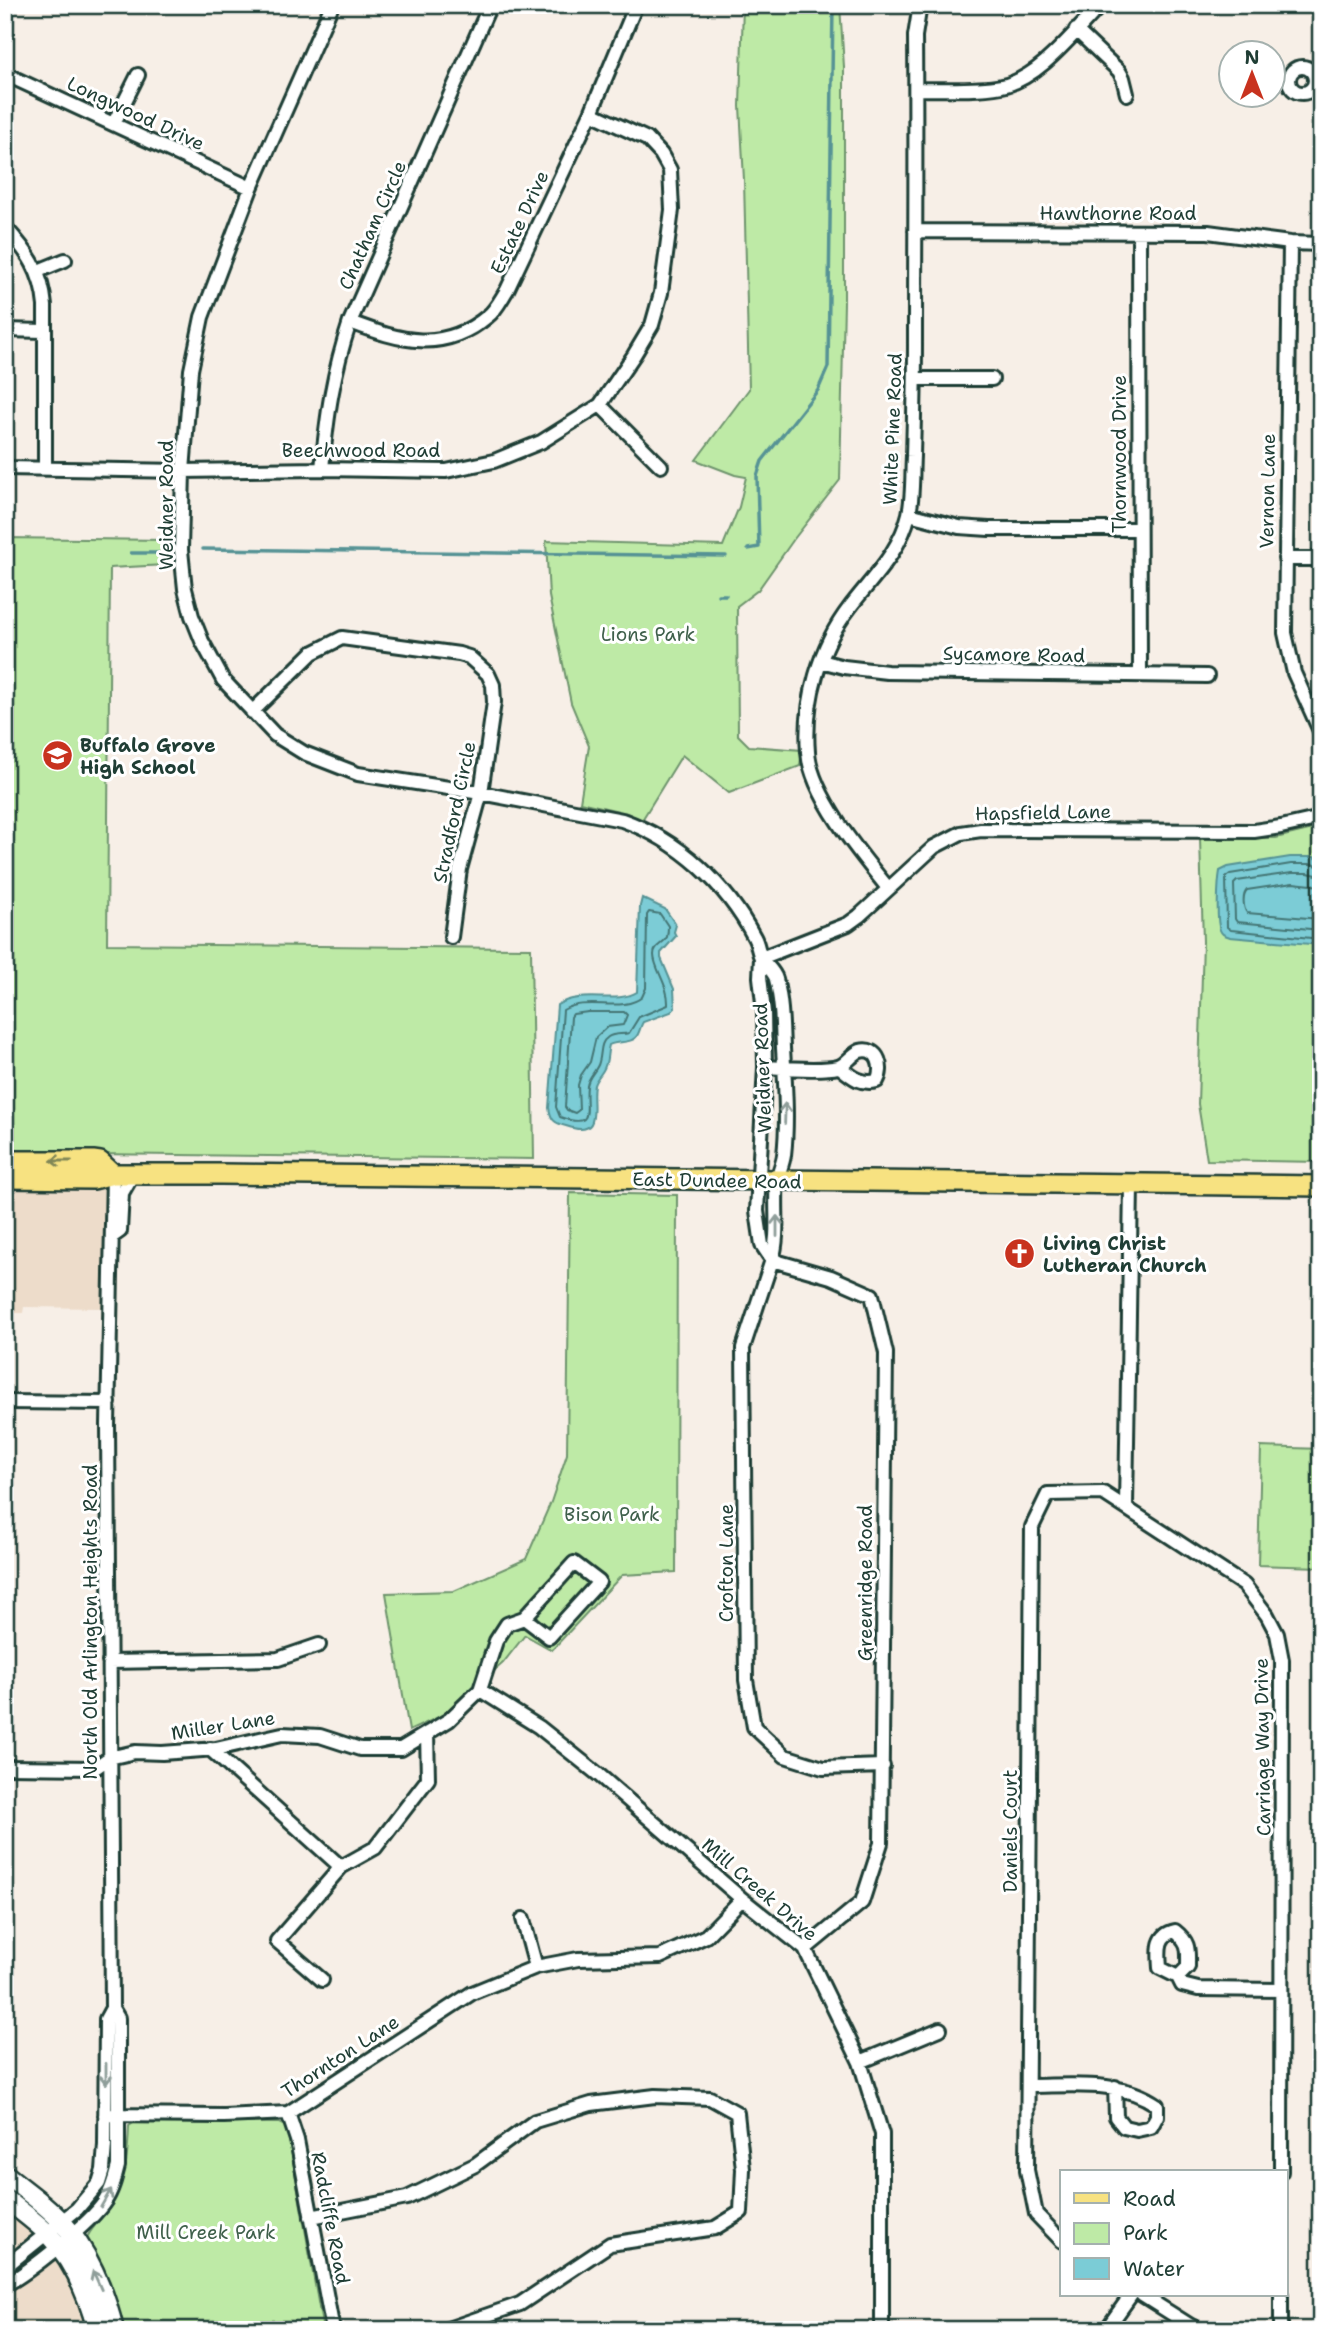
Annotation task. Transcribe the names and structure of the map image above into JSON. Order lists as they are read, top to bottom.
{
  "streets": {
    "main road": ["East Dundee Road"],
    "street": [
      "Longwood Drive",
      "Hawthorne Road",
      "Estate Drive",
      "Chatham Circle",
      "White Pine Road",
      "Beechwood Road",
      "Thornwood Drive",
      "Vernon Lane",
      "Weidner Road",
      "Sycamore Road",
      "Stradford Circle",
      "Hapsfield Lane",
      "Crofton Lane",
      "Greenridge Road",
      "North Old Arlington Heights Road",
      "Miller Lane",
      "Carriage Way Drive",
      "Daniels Court",
      "Mill Creek Drive",
      "Thornton Lane",
      "Radcliffe Road"
    ]
  },
  "crossings": [
    ["Longwood Drive", "Weidner Road"],
    ["Hawthorne Road", "White Pine Road"],
    ["Hawthorne Road", "Thornwood Drive"],
    ["Hawthorne Road", "Vernon Lane"],
    ["Estate Drive", "Chatham Circle"],
    ["Estate Drive", "Beechwood Road"],
    ["Chatham Circle", "Beechwood Road"],
    ["White Pine Road", "Sycamore Road"],
    ["White Pine Road", "Hapsfield Lane"],
    ["Beechwood Road", "Weidner Road"],
    ["Thornwood Drive", "Sycamore Road"],
    ["Weidner Road", "Stradford Circle"],
    ["Weidner Road", "Hapsfield Lane"],
    ["Weidner Road", "East Dundee Road"],
    ["Weidner Road", "Crofton Lane"],
    ["East Dundee Road", "Crofton Lane"],
    ["East Dundee Road", "North Old Arlington Heights Road"],
    ["Crofton Lane", "Greenridge Road"],
    ["Greenridge Road", "Mill Creek Drive"],
    ["North Old Arlington Heights Road", "Miller Lane"],
    ["North Old Arlington Heights Road", "Thornton Lane"],
    ["Miller Lane", "Mill Creek Drive"],
    ["Carriage Way Drive", "Daniels Court"],
    ["Mill Creek Drive", "Thornton Lane"],
    ["Thornton Lane", "Radcliffe Road"]
  ],
  "parks": ["Lions Park", "Bison Park", "Mill Creek Park"],
  "places": {
    "school or university": ["Buffalo Grove High School"],
    "church": ["Living Christ Lutheran Church"]
  },
  "legend": ["Road", "Park", "Water"],
  "north": "top"
}
